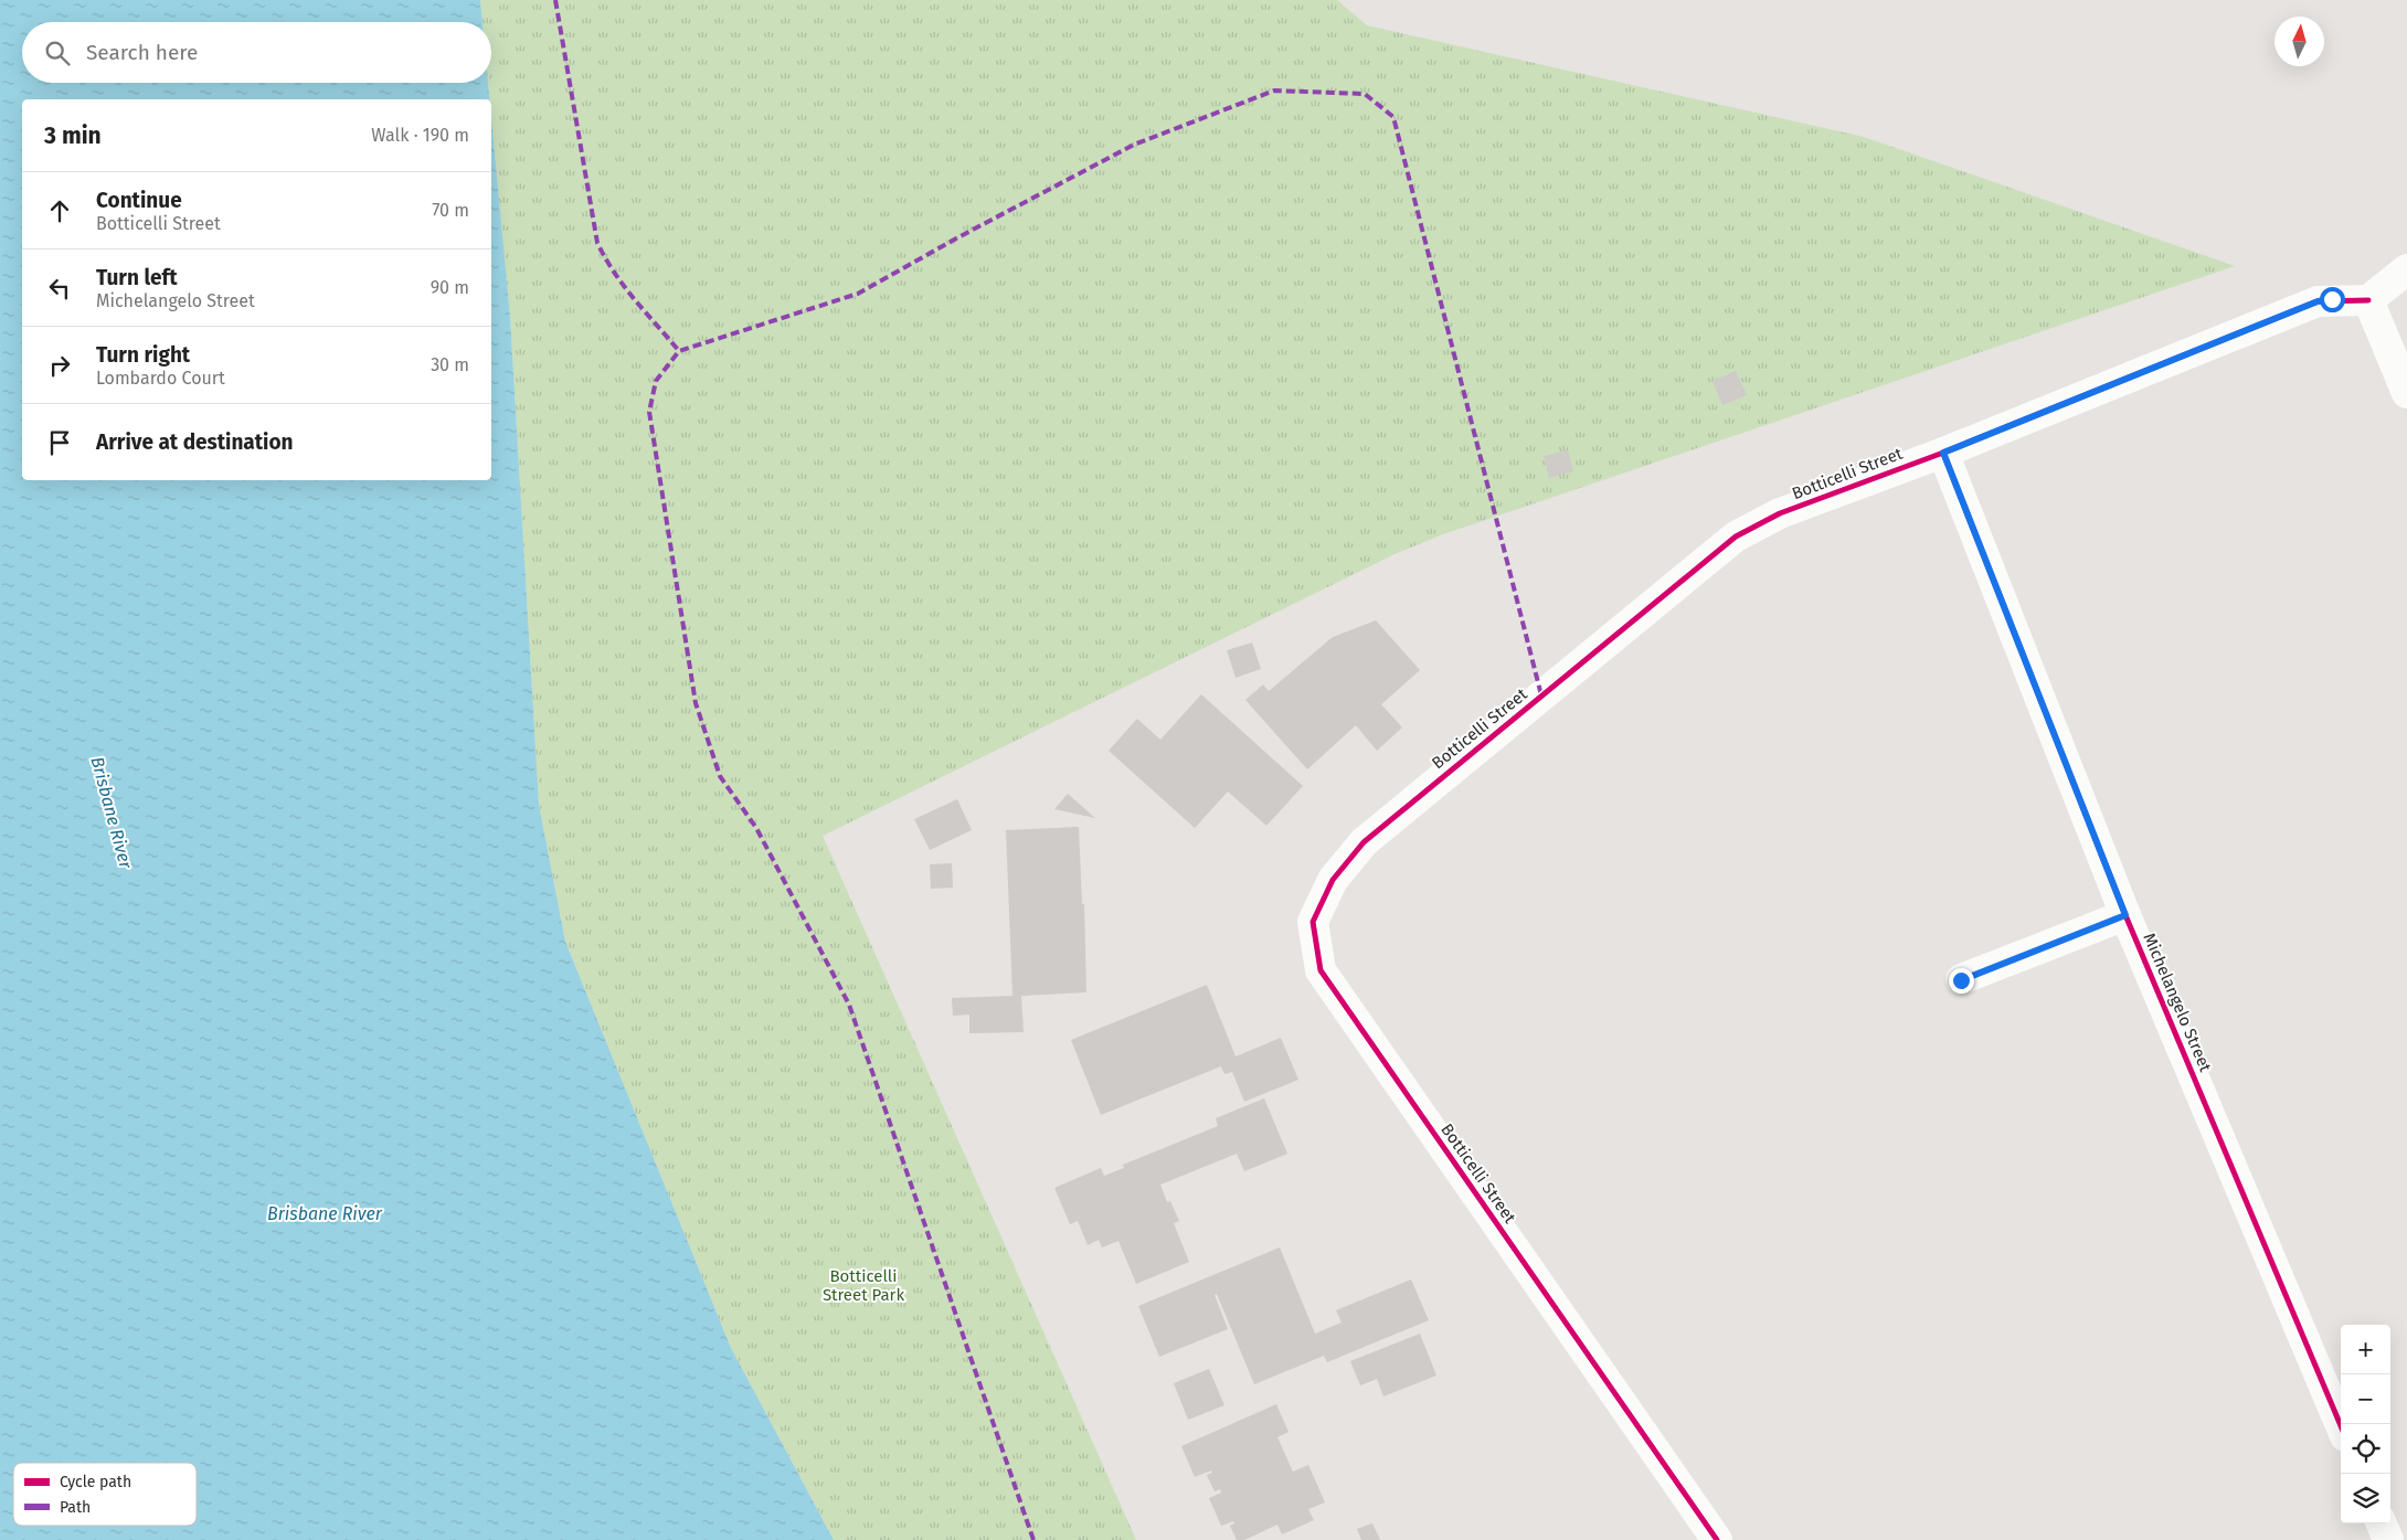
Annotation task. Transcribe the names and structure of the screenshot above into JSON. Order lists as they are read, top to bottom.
{
  "streets": {
    "street": ["Botticelli Street", "Michelangelo Street"]
  },
  "crossings": [
    ["Botticelli Street", "Michelangelo Street"]
  ],
  "water": ["Brisbane River"],
  "parks": ["Botticelli Street Park"],
  "legend": ["Cycle path", "Path"],
  "north": "top",
  "page": {
    "search": "Search here",
    "heading": ["3 min", "Walk · 190 m"],
    "list": [
      ["Continue", "Botticelli Street", "70 m"],
      ["Turn left", "Michelangelo Street", "90 m"],
      ["Turn right", "Lombardo Court", "30 m"],
      "Arrive at destination"
    ],
    "map_buttons": ["+", "−"]
  }
}
